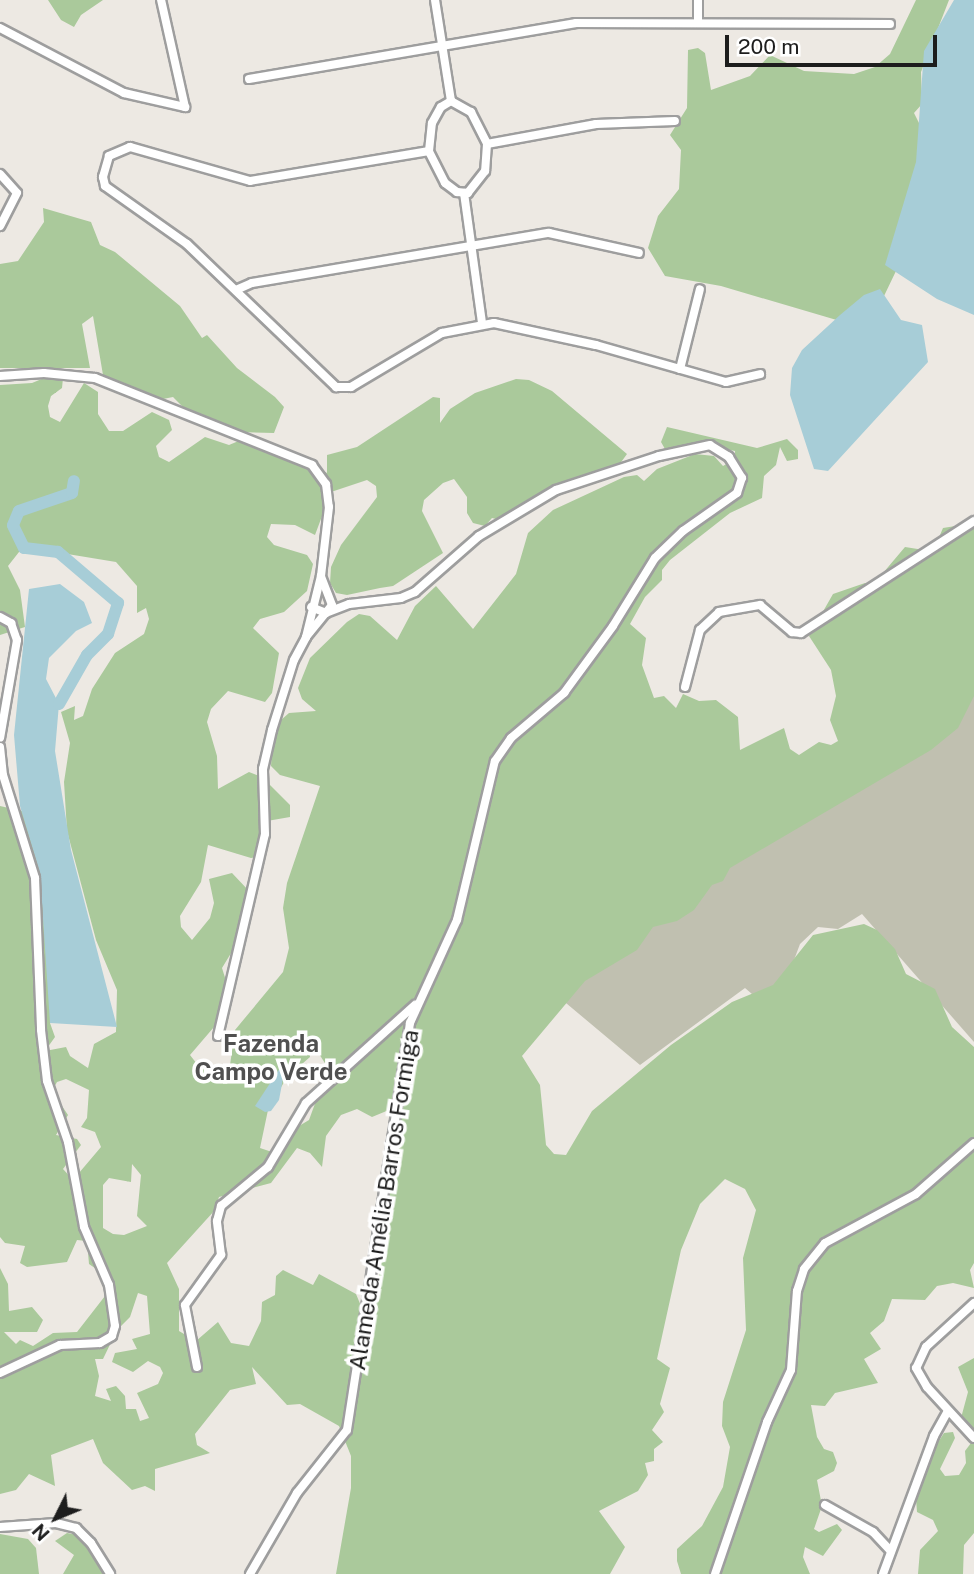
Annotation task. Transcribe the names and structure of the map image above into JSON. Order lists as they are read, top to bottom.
{
  "streets": {
    "street": ["Alameda Amélia Barros Formiga"]
  },
  "districts": ["Fazenda Campo Verde"],
  "scale_bar": "200 m",
  "north": "bottom left"
}
